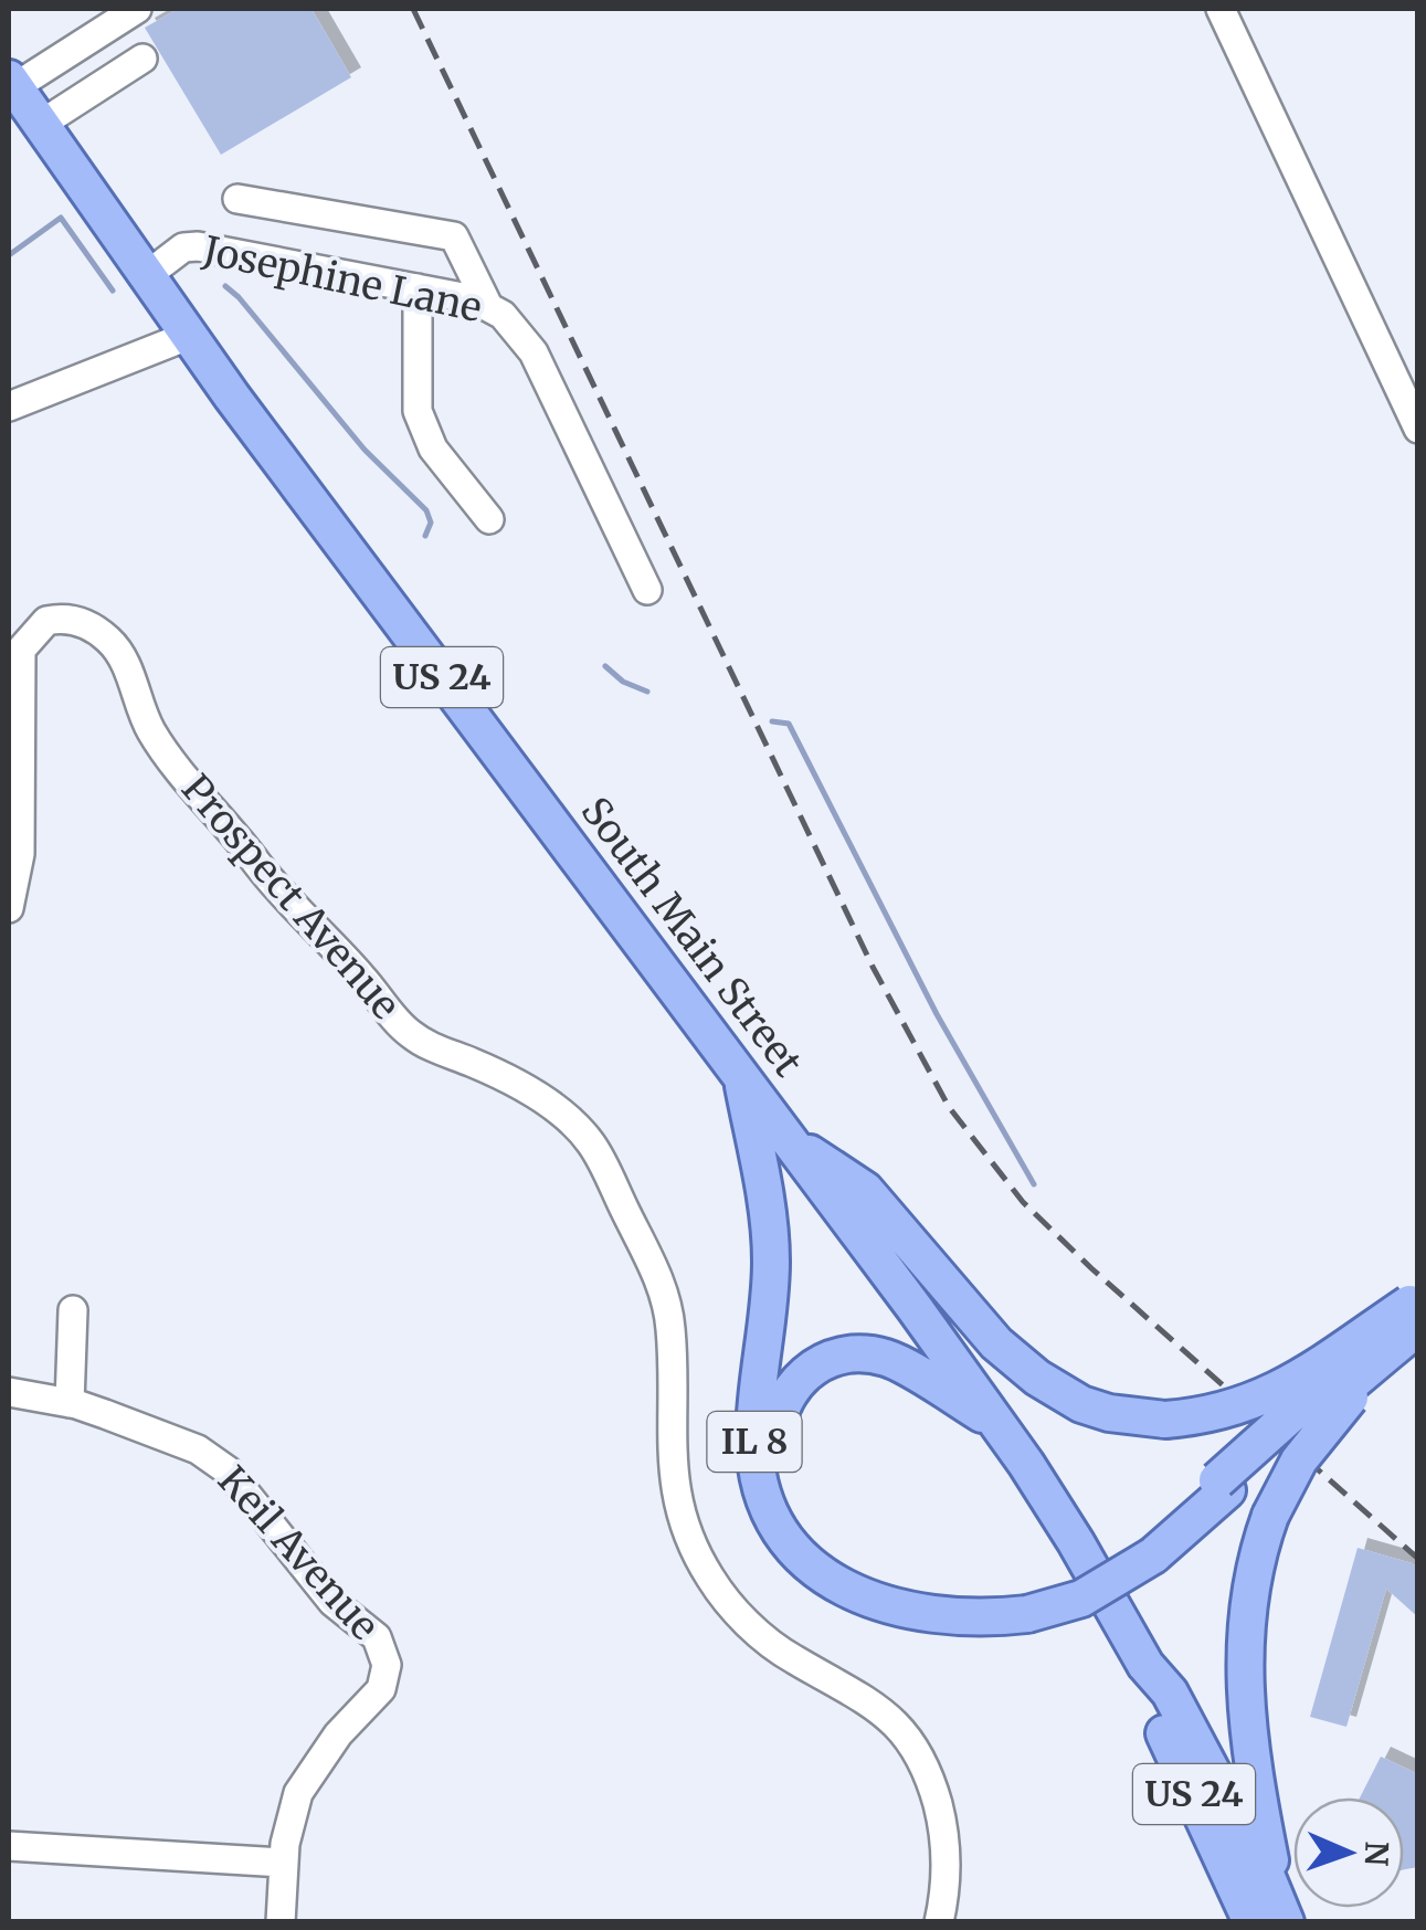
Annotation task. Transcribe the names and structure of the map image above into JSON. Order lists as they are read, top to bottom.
{
  "streets": {
    "main road": ["US 24", "South Main Street", "IL 8"],
    "street": ["Josephine Lane", "Prospect Avenue", "Keil Avenue"]
  },
  "crossings": [
    ["Josephine Lane", "US 24"],
    ["Josephine Lane", "South Main Street"],
    ["US 24", "South Main Street"],
    ["South Main Street", "IL 8"]
  ],
  "north": "right"
}
